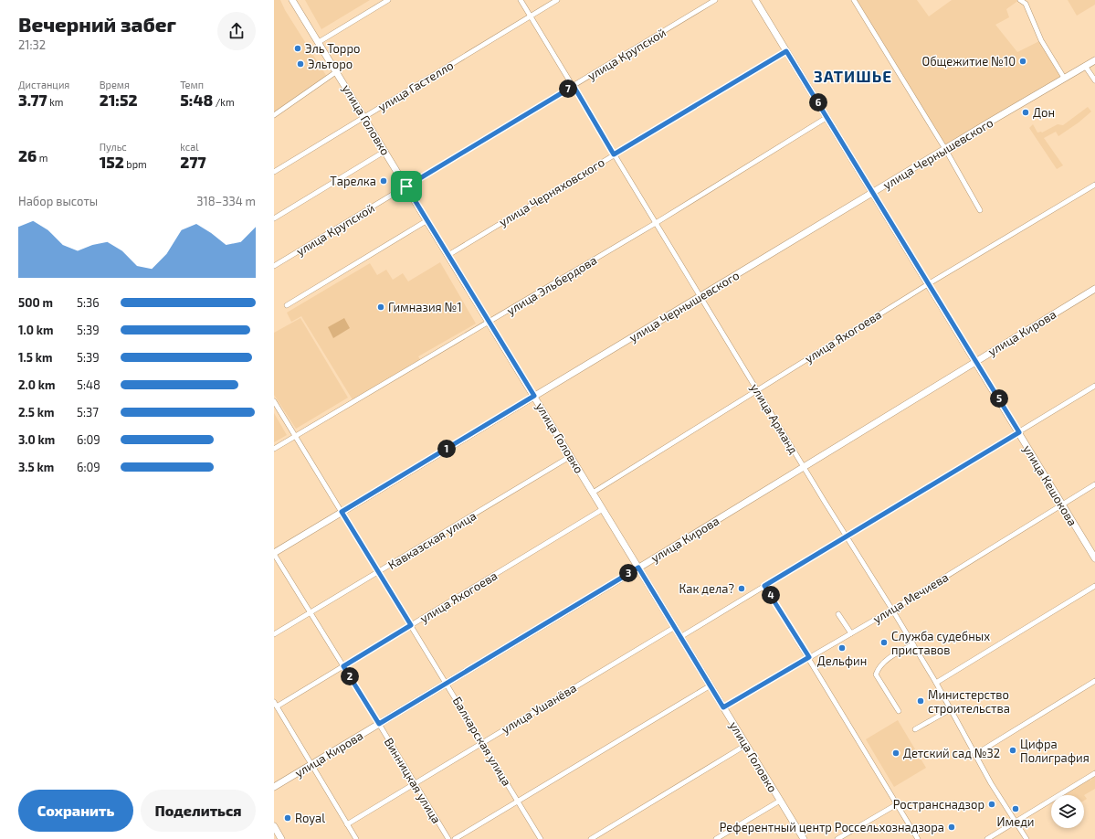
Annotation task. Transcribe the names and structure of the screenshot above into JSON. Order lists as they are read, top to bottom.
{
  "streets": {
    "street": [
      "улица Крупской",
      "улица Гастелло",
      "улица Головко",
      "улица Чернышевского",
      "улица Черняховского",
      "улица Эльбердова",
      "улица Кирова",
      "улица Яхогоева",
      "улица Арманд",
      "улица Кешокова",
      "Кавказская улица",
      "улица Мечиева",
      "улица Ушанёва",
      "Балкарская улица",
      "Винницкая улица"
    ]
  },
  "crossings": [
    ["улица Крупской", "улица Головко"],
    ["улица Крупской", "улица Арманд"],
    ["улица Гастелло", "улица Головко"],
    ["улица Гастелло", "улица Арманд"],
    ["улица Головко", "улица Чернышевского"],
    ["улица Головко", "улица Черняховского"],
    ["улица Головко", "улица Эльбердова"],
    ["улица Головко", "улица Кирова"],
    ["улица Головко", "улица Яхогоева"],
    ["улица Головко", "Кавказская улица"],
    ["улица Головко", "улица Мечиева"],
    ["улица Головко", "улица Ушанёва"],
    ["улица Чернышевского", "улица Арманд"],
    ["улица Чернышевского", "улица Кешокова"],
    ["улица Чернышевского", "Балкарская улица"],
    ["улица Чернышевского", "Винницкая улица"],
    ["улица Черняховского", "улица Арманд"],
    ["улица Черняховского", "улица Кешокова"],
    ["улица Эльбердова", "улица Арманд"],
    ["улица Эльбердова", "улица Кешокова"],
    ["улица Эльбердова", "Балкарская улица"],
    ["улица Кирова", "улица Арманд"],
    ["улица Кирова", "улица Кешокова"],
    ["улица Кирова", "Балкарская улица"],
    ["улица Кирова", "Винницкая улица"],
    ["улица Яхогоева", "улица Арманд"],
    ["улица Яхогоева", "улица Кешокова"],
    ["улица Яхогоева", "Балкарская улица"],
    ["улица Яхогоева", "Винницкая улица"],
    ["улица Арманд", "улица Мечиева"],
    ["улица Кешокова", "улица Мечиева"],
    ["Кавказская улица", "Балкарская улица"],
    ["Кавказская улица", "Винницкая улица"],
    ["улица Ушанёва", "Балкарская улица"],
    ["улица Ушанёва", "Винницкая улица"]
  ],
  "districts": ["ЗАТИШЬЕ"],
  "places": [
    "Эль Торро",
    "Общежитие №10",
    "Эльторо",
    "Дон",
    "Тарелка",
    "Гимназия №1",
    "Как дела?",
    "Служба судебных приставов",
    "Дельфин",
    "Министерство строительства",
    "Цифра Полиграфия",
    "Детский сад №32",
    "Ространснадзор",
    "Имеди",
    "Royal",
    "Референтный центр Россельхознадзора"
  ],
  "page": {
    "heading": ["Вечерний забег", "21:32"],
    "stats": [
      ["Дистанция", "3.77 km"],
      ["Время", "21:52"],
      ["Темп", "5:48 /km"],
      ["26 m"],
      ["Пульс", "152 bpm"],
      ["kcal", "277"]
    ],
    "pins": [
      "7",
      "6",
      "5",
      "1",
      "3",
      "4",
      "2"
    ],
    "chart": ["Набор высоты", "318–334 m"],
    "list": [
      {
        "name": "500 m",
        "note": "5:36"
      },
      {
        "name": "1.0 km",
        "note": "5:39"
      },
      {
        "name": "1.5 km",
        "note": "5:39"
      },
      {
        "name": "2.0 km",
        "note": "5:48"
      },
      {
        "name": "2.5 km",
        "note": "5:37"
      },
      {
        "name": "3.0 km",
        "note": "6:09"
      },
      {
        "name": "3.5 km",
        "note": "6:09"
      }
    ],
    "buttons": ["Сохранить", "Поделиться"]
  }
}
